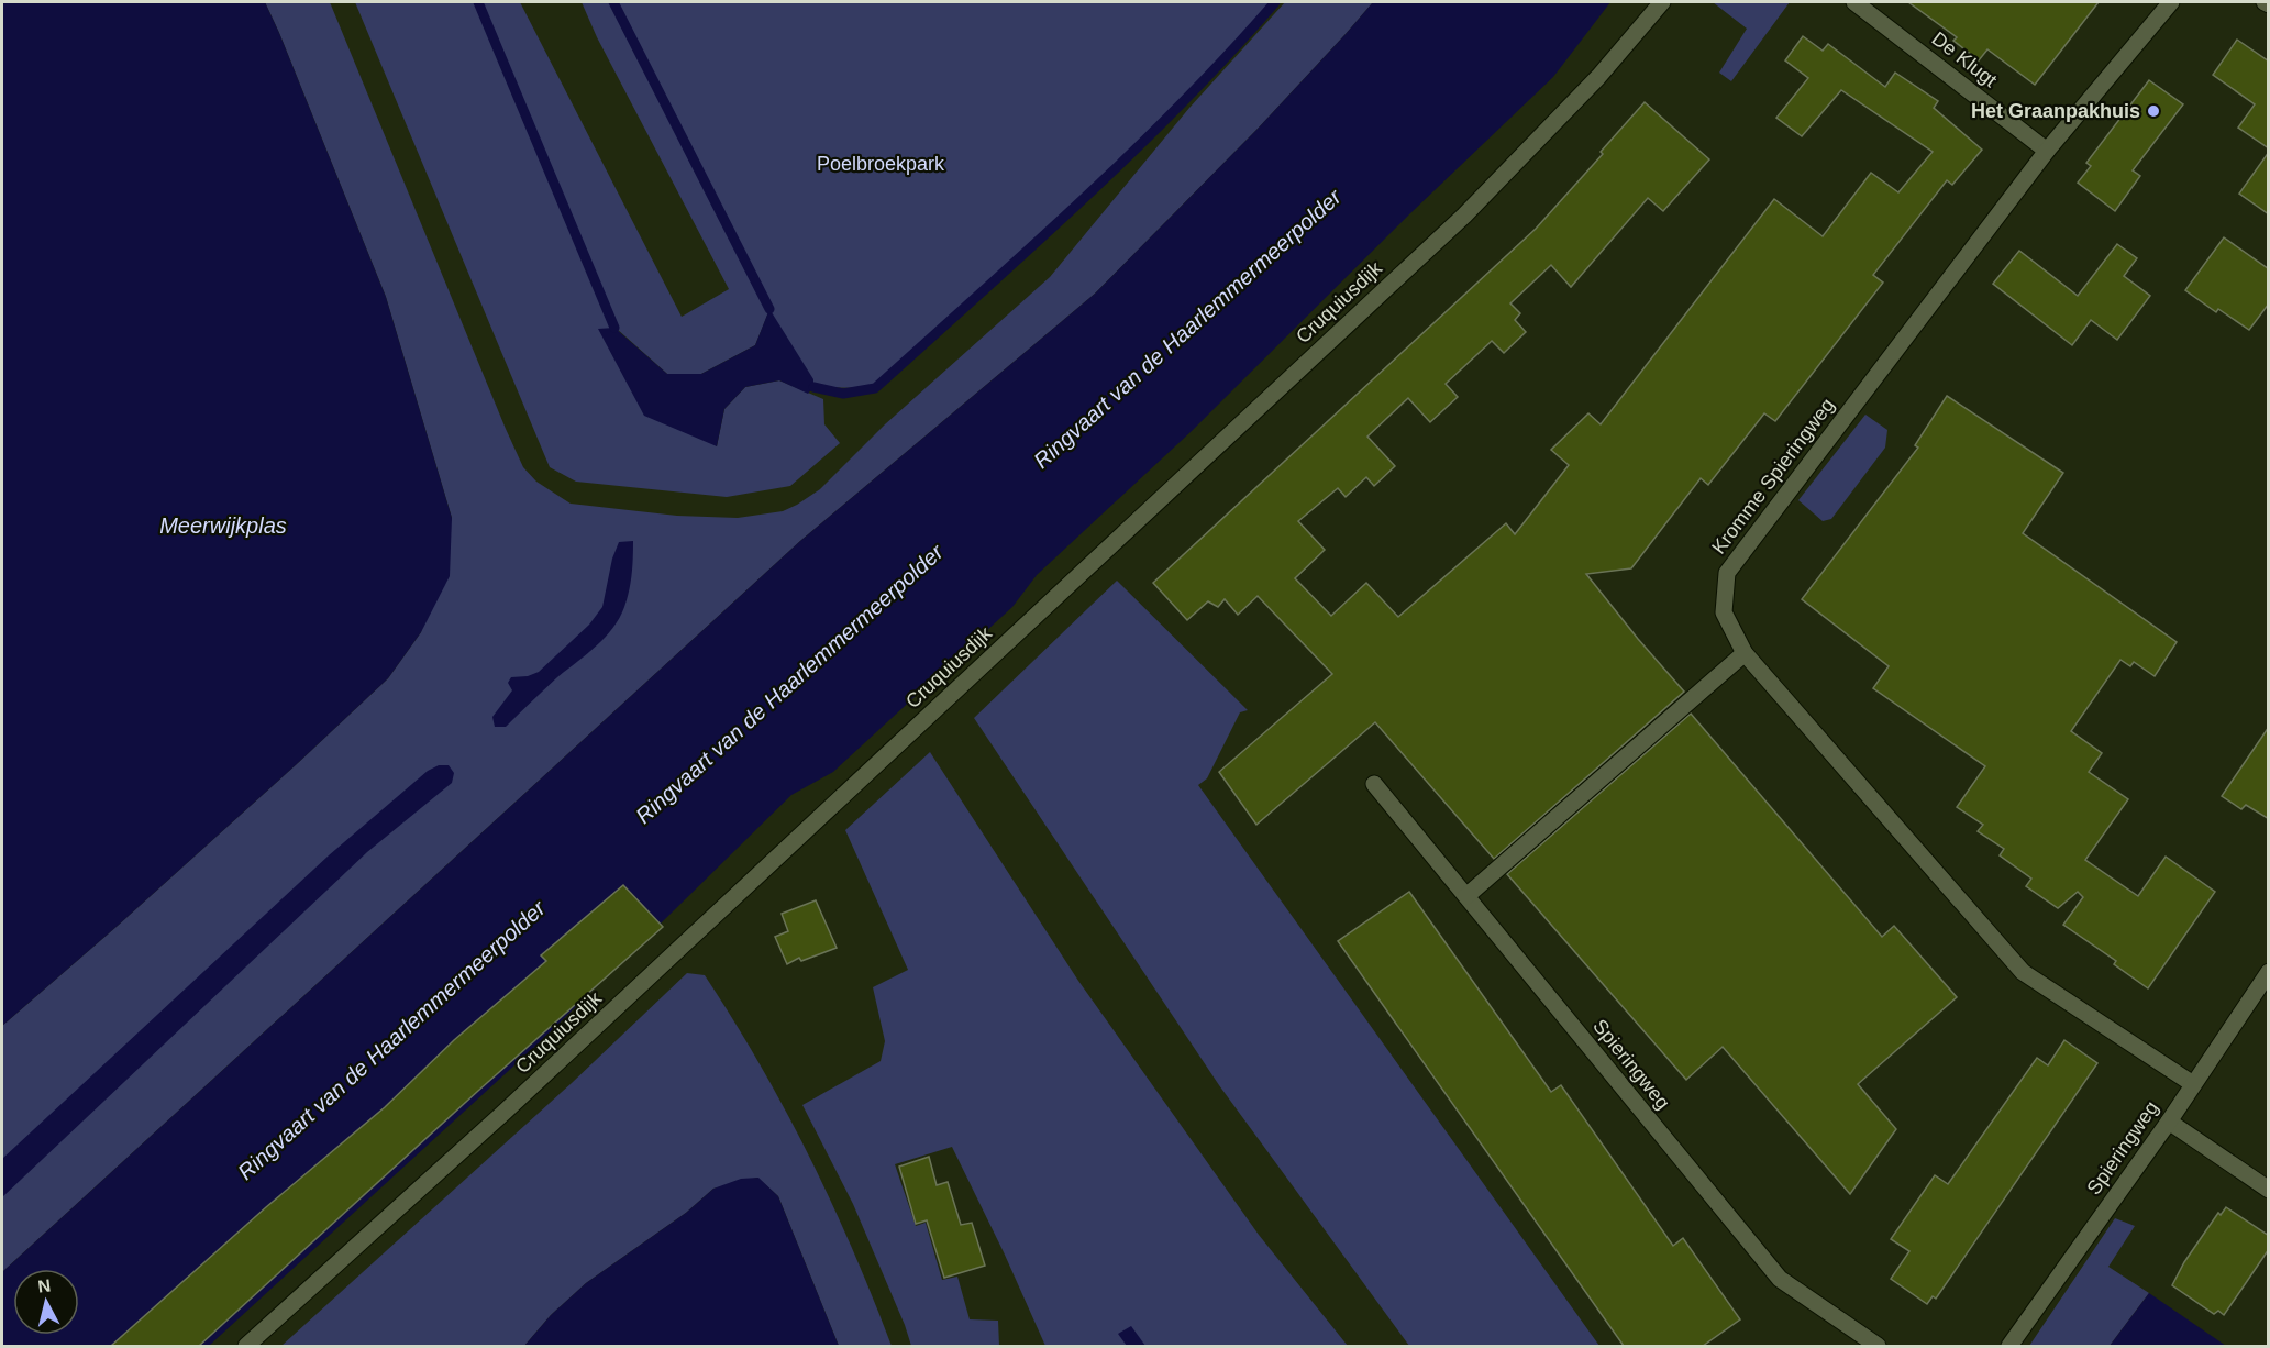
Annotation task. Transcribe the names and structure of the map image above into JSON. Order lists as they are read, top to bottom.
{
  "streets": {
    "street": [
      "De Klugt",
      "Cruquiusdijk",
      "Kromme Spieringweg",
      "Spieringweg"
    ]
  },
  "crossings": [
    ["De Klugt", "Kromme Spieringweg"],
    ["Kromme Spieringweg", "Spieringweg"]
  ],
  "water": ["Ringvaart van de Haarlemmermeerpolder", "Meerwijkplas"],
  "parks": ["Poelbroekpark"],
  "places": ["Het Graanpakhuis"],
  "north": "top"
}
